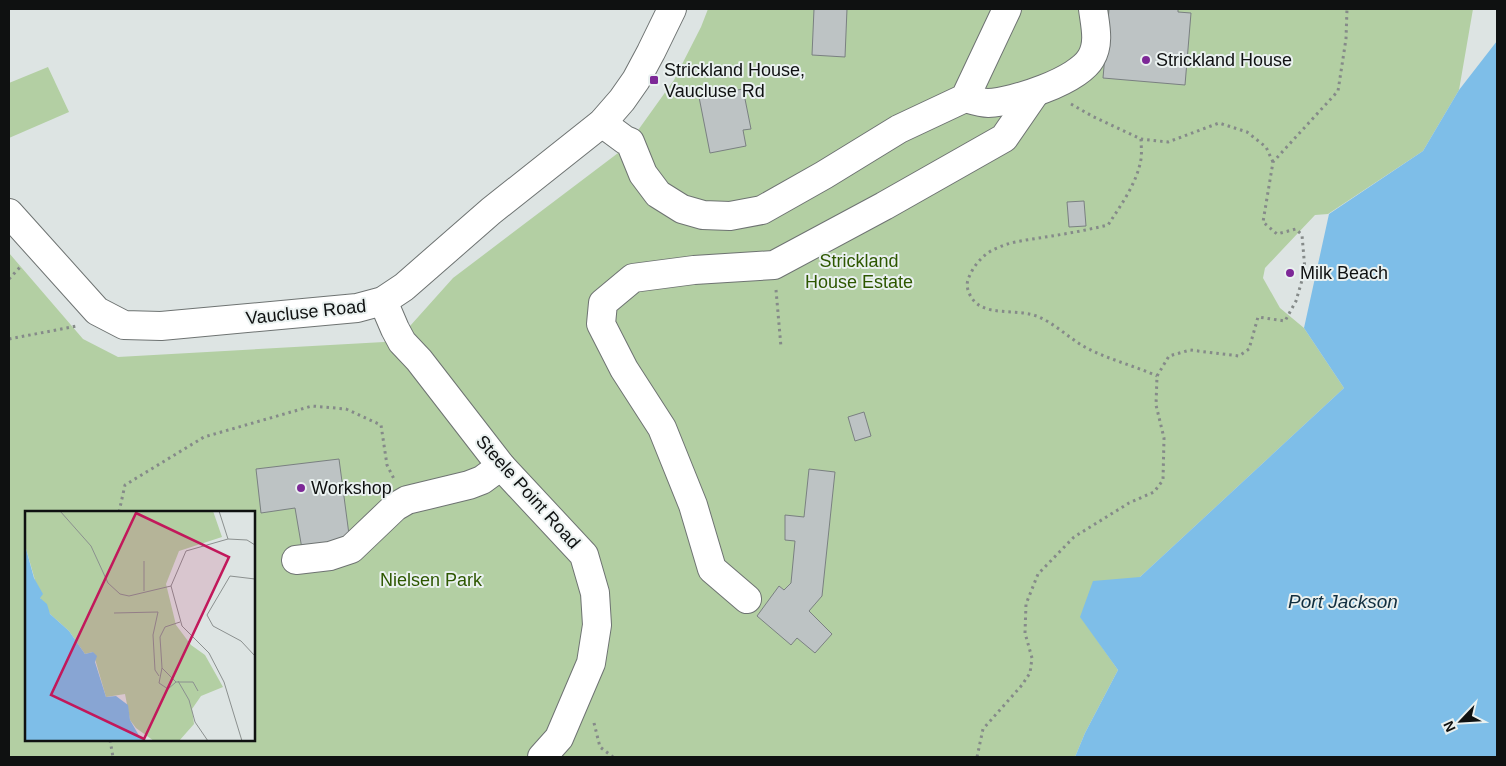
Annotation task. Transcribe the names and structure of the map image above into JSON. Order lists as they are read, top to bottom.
{
  "streets": {
    "street": ["Vaucluse Road", "Steele Point Road"]
  },
  "crossings": [
    ["Vaucluse Road", "Steele Point Road"]
  ],
  "water": ["Port Jackson"],
  "parks": ["Strickland House Estate", "Nielsen Park"],
  "places": {
    "other": ["Strickland House", "Milk Beach", "Workshop"],
    "transit": ["Strickland House, Vaucluse Rd"]
  },
  "north": "bottom left"
}
